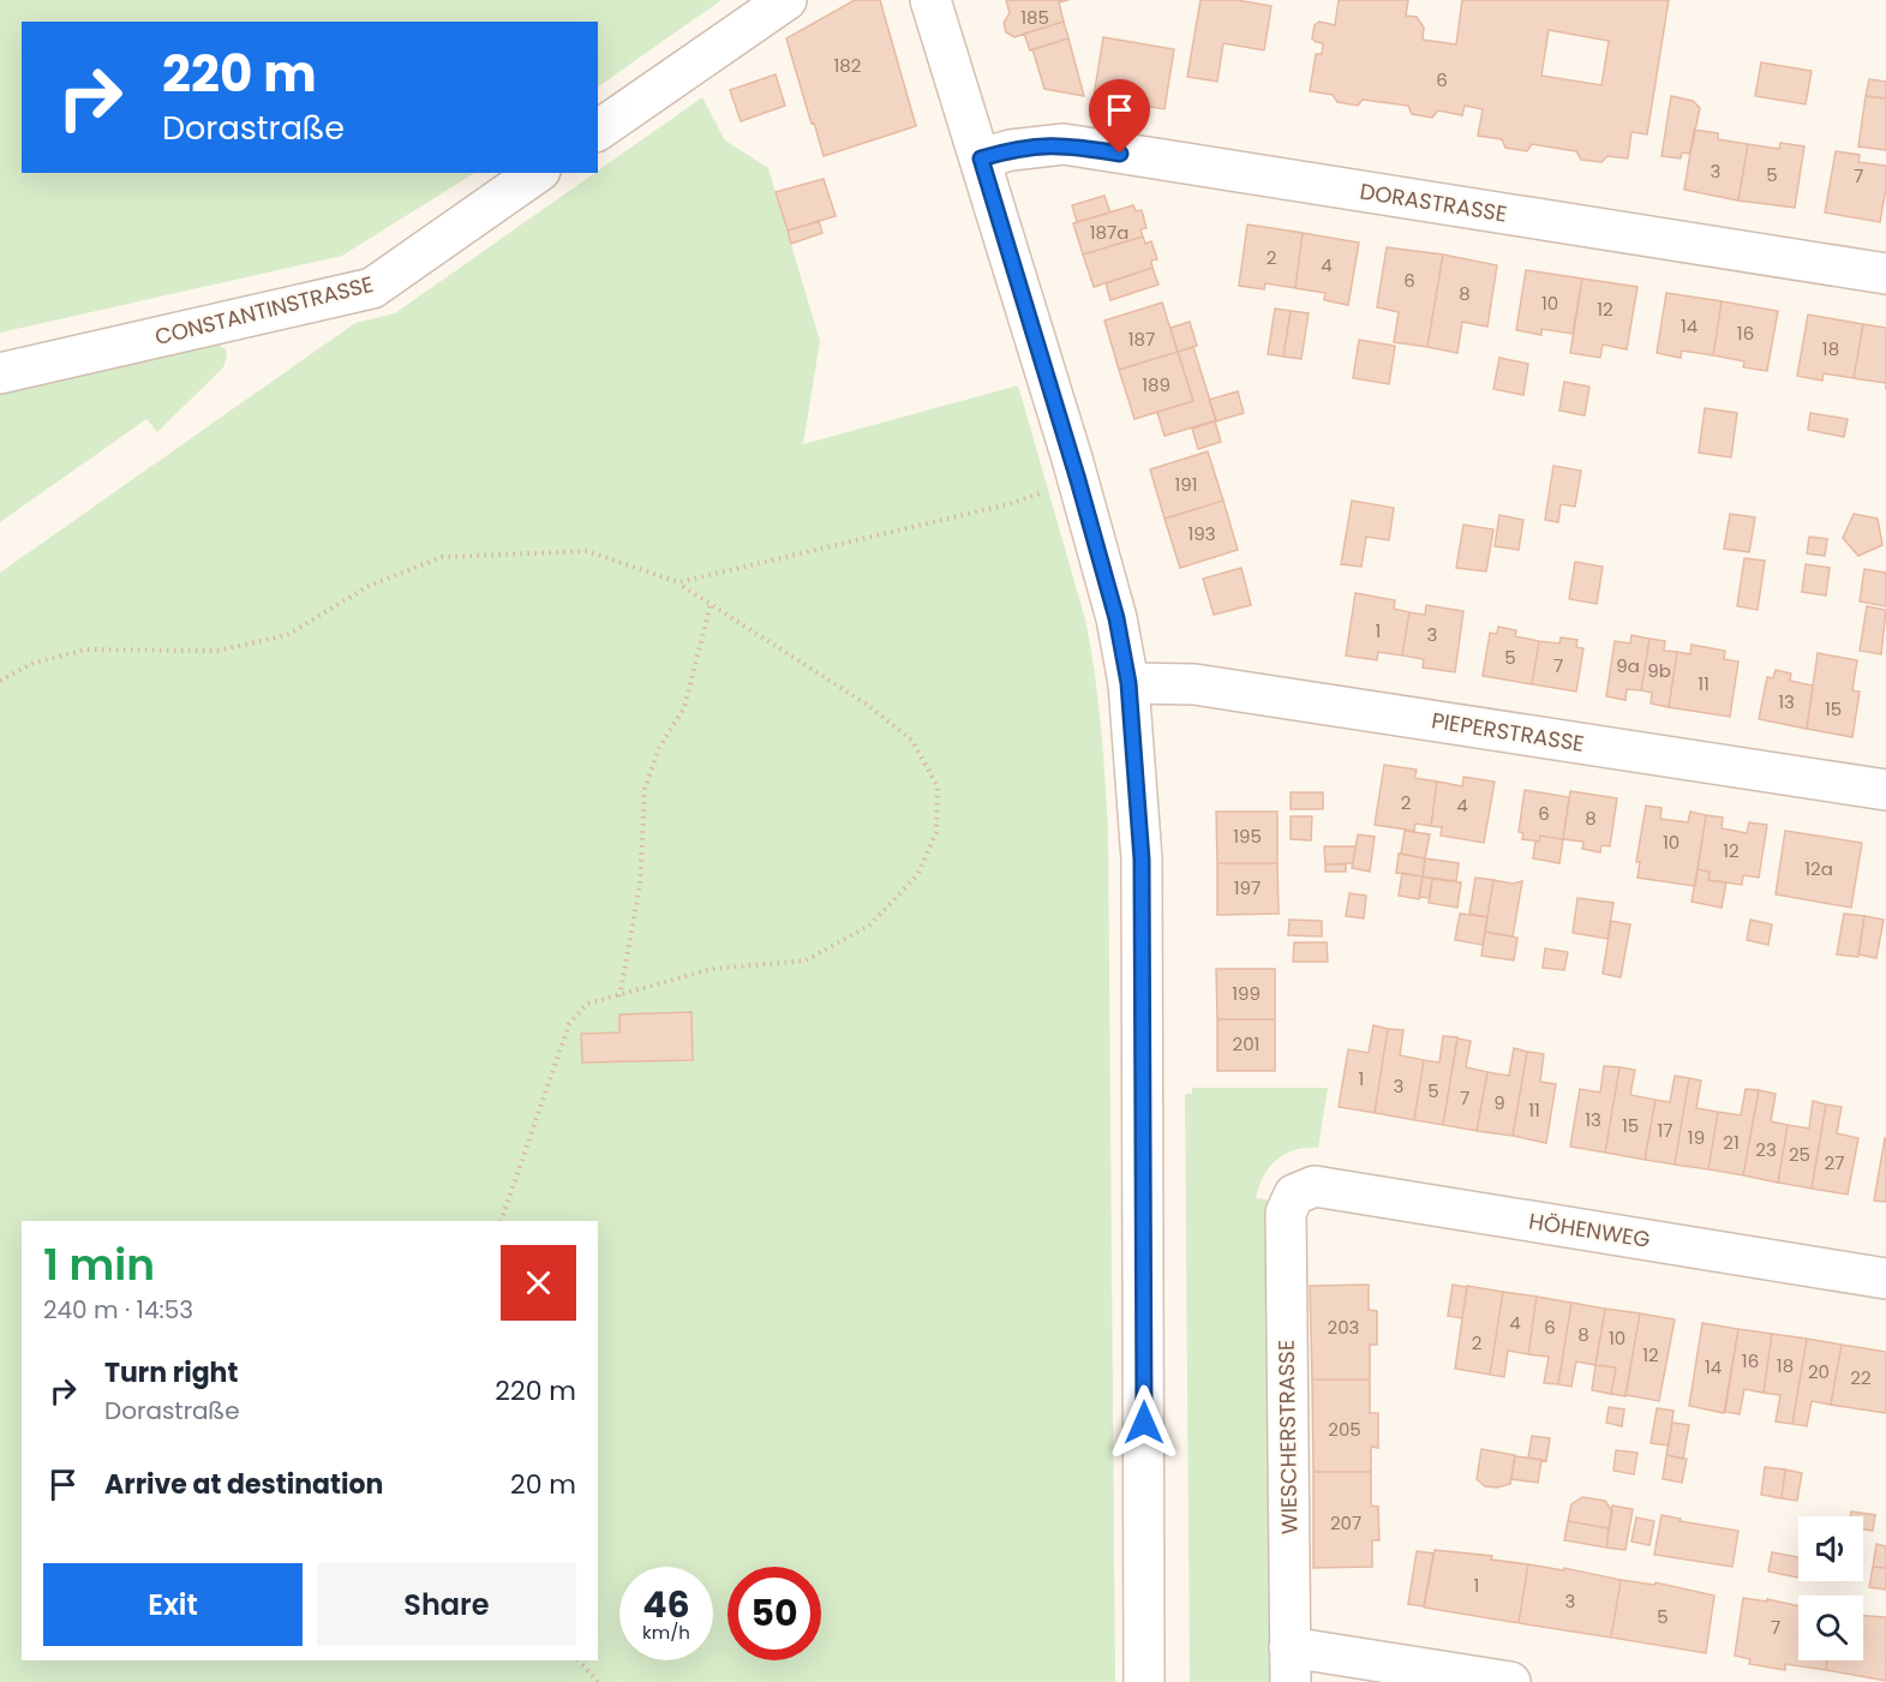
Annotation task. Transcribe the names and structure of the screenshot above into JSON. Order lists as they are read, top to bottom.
{
  "streets": {
    "street": [
      "DORASTRASSE",
      "CONSTANTINSTRASSE",
      "PIEPERSTRASSE",
      "HÖHENWEG",
      "WIESCHERSTRASSE"
    ]
  },
  "crossings": [
    ["HÖHENWEG", "WIESCHERSTRASSE"]
  ],
  "house_numbers": [
    "185",
    "182",
    "6",
    "3",
    "5",
    "7",
    "187a",
    "2",
    "4",
    "6",
    "8",
    "10",
    "12",
    "14",
    "16",
    "187",
    "18",
    "189",
    "191",
    "193",
    "1",
    "3",
    "5",
    "7",
    "9a",
    "9b",
    "11",
    "13",
    "15",
    "2",
    "4",
    "6",
    "8",
    "195",
    "10",
    "12",
    "12a",
    "197",
    "199",
    "201",
    "1",
    "3",
    "5",
    "7",
    "9",
    "11",
    "13",
    "15",
    "17",
    "19",
    "21",
    "23",
    "25",
    "27",
    "4",
    "203",
    "6",
    "8",
    "10",
    "2",
    "12",
    "16",
    "18",
    "14",
    "20",
    "22",
    "205",
    "207",
    "1",
    "3",
    "5",
    "7"
  ],
  "page": {
    "turn": ["220 m", "Dorastraße"],
    "heading": ["1 min", "240 m · 14:53"],
    "list": [
      {
        "name": "Turn right",
        "note": "Dorastraße",
        "value": "220 m"
      },
      {
        "name": "Arrive at destination",
        "value": "20 m"
      }
    ],
    "buttons": ["Exit", "Share"],
    "speed": "46 km/h",
    "limit": "50"
  }
}
